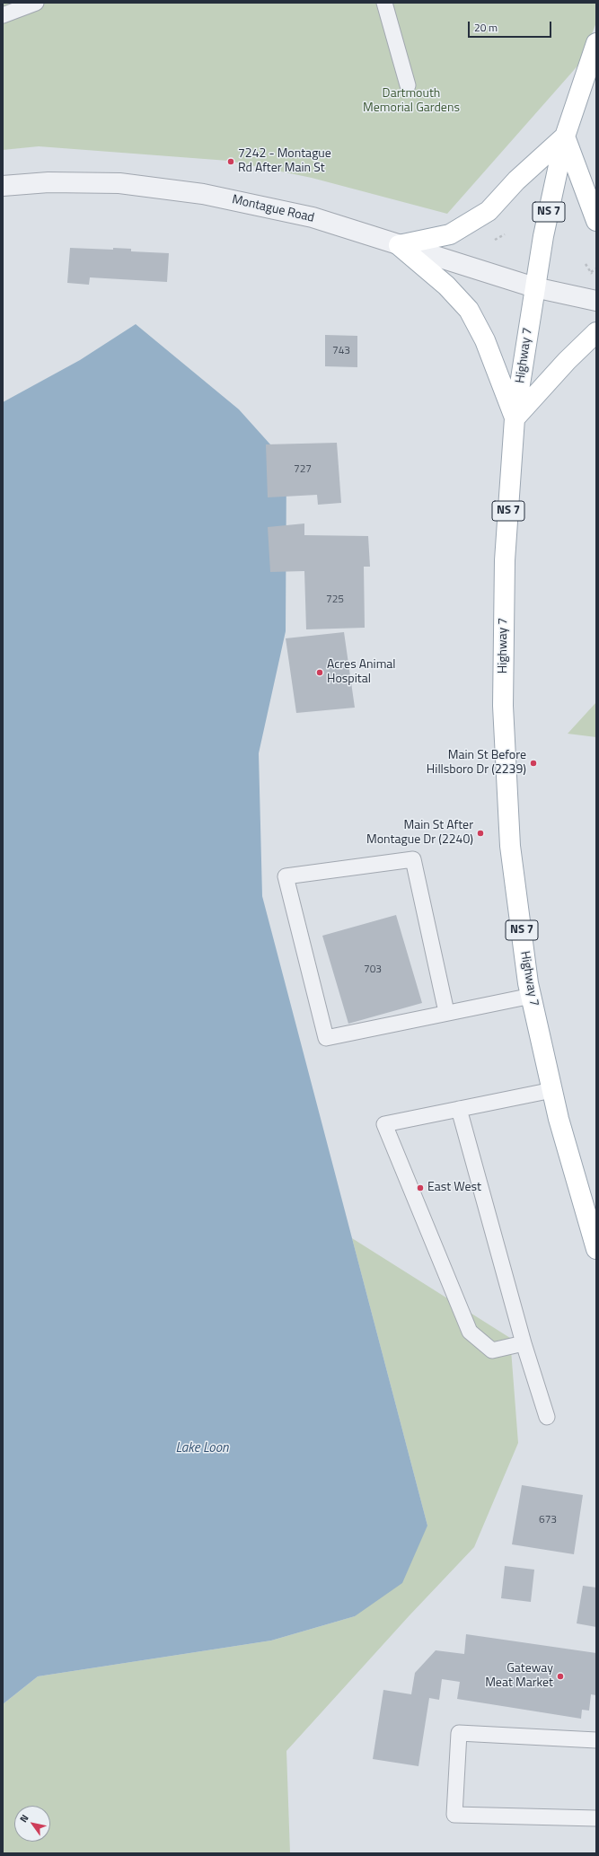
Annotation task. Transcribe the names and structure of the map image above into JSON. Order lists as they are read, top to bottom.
{
  "streets": {
    "main road": ["NS 7", "Highway 7"],
    "street": ["Montague Road"]
  },
  "crossings": [
    ["Montague Road", "Highway 7"]
  ],
  "water": ["Lake Loon"],
  "parks": ["Dartmouth Memorial Gardens"],
  "places": [
    "7242 - Montague Rd After Main St",
    "Acres Animal Hospital",
    "Main St Before Hillsboro Dr (2239)",
    "Main St After Montague Dr (2240)",
    "East West",
    "Gateway Meat Market"
  ],
  "house_numbers": [
    "743",
    "727",
    "725",
    "703",
    "673"
  ],
  "scale_bar": "20 m",
  "north": "top left"
}
